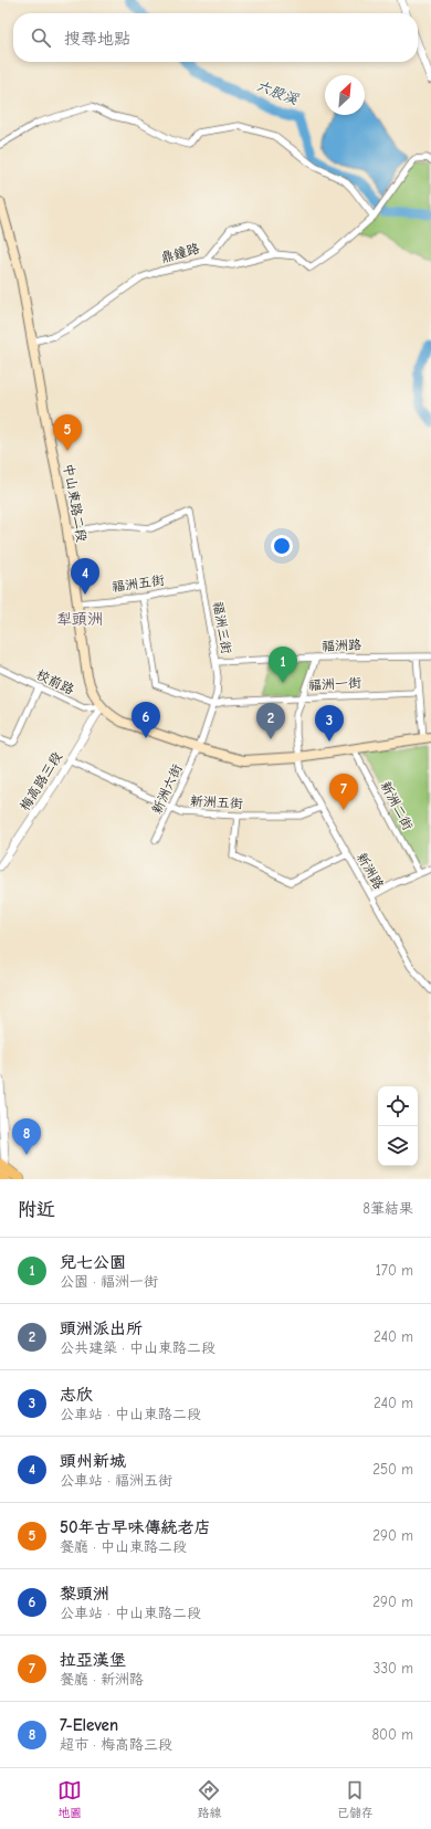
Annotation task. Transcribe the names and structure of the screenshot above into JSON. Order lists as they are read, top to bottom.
{
  "streets": {
    "main road": ["中山東路二段"],
    "street": [
      "鼎鐘路",
      "福洲五街",
      "福洲三街",
      "福洲路",
      "校前路",
      "福洲一街",
      "梅高路三段",
      "新洲六街",
      "新洲五街",
      "新洲二街",
      "新洲路"
    ]
  },
  "crossings": [
    ["鼎鐘路", "中山東路二段"],
    ["中山東路二段", "福洲五街"],
    ["中山東路二段", "福洲三街"],
    ["中山東路二段", "福洲路"],
    ["中山東路二段", "校前路"],
    ["中山東路二段", "梅高路三段"],
    ["中山東路二段", "新洲六街"],
    ["中山東路二段", "新洲二街"],
    ["中山東路二段", "新洲路"],
    ["福洲五街", "福洲三街"],
    ["福洲五街", "福洲一街"],
    ["福洲三街", "福洲一街"],
    ["福洲三街", "新洲六街"],
    ["福洲路", "福洲一街"],
    ["福洲路", "新洲路"],
    ["校前路", "梅高路三段"],
    ["梅高路三段", "新洲五街"],
    ["新洲六街", "新洲五街"],
    ["新洲五街", "新洲路"]
  ],
  "districts": ["犁頭洲"],
  "water": ["六股溪"],
  "north": "top right",
  "page": {
    "search": "搜尋地點",
    "pins": [
      "5",
      "4",
      "1",
      "6",
      "2",
      "3",
      "7",
      "8"
    ],
    "heading": ["附近", "8筆結果"],
    "list": [
      {
        "mark": "1",
        "name": "兒七公園",
        "note": "公園 · 福洲一街",
        "value": "170 m"
      },
      {
        "mark": "2",
        "name": "頭洲派出所",
        "note": "公共建築 · 中山東路二段",
        "value": "240 m"
      },
      {
        "mark": "3",
        "name": "志欣",
        "note": "公車站 · 中山東路二段",
        "value": "240 m"
      },
      {
        "mark": "4",
        "name": "頭州新城",
        "note": "公車站 · 福洲五街",
        "value": "250 m"
      },
      {
        "mark": "5",
        "name": "50年古早味傳統老店",
        "note": "餐廳 · 中山東路二段",
        "value": "290 m"
      },
      {
        "mark": "6",
        "name": "黎頭洲",
        "note": "公車站 · 中山東路二段",
        "value": "290 m"
      },
      {
        "mark": "7",
        "name": "拉亞漢堡",
        "note": "餐廳 · 新洲路",
        "value": "330 m"
      },
      {
        "mark": "8",
        "name": "7-Eleven",
        "note": "超市 · 梅高路三段",
        "value": "800 m"
      }
    ],
    "nav": ["地圖", "路線", "已儲存"]
  }
}
